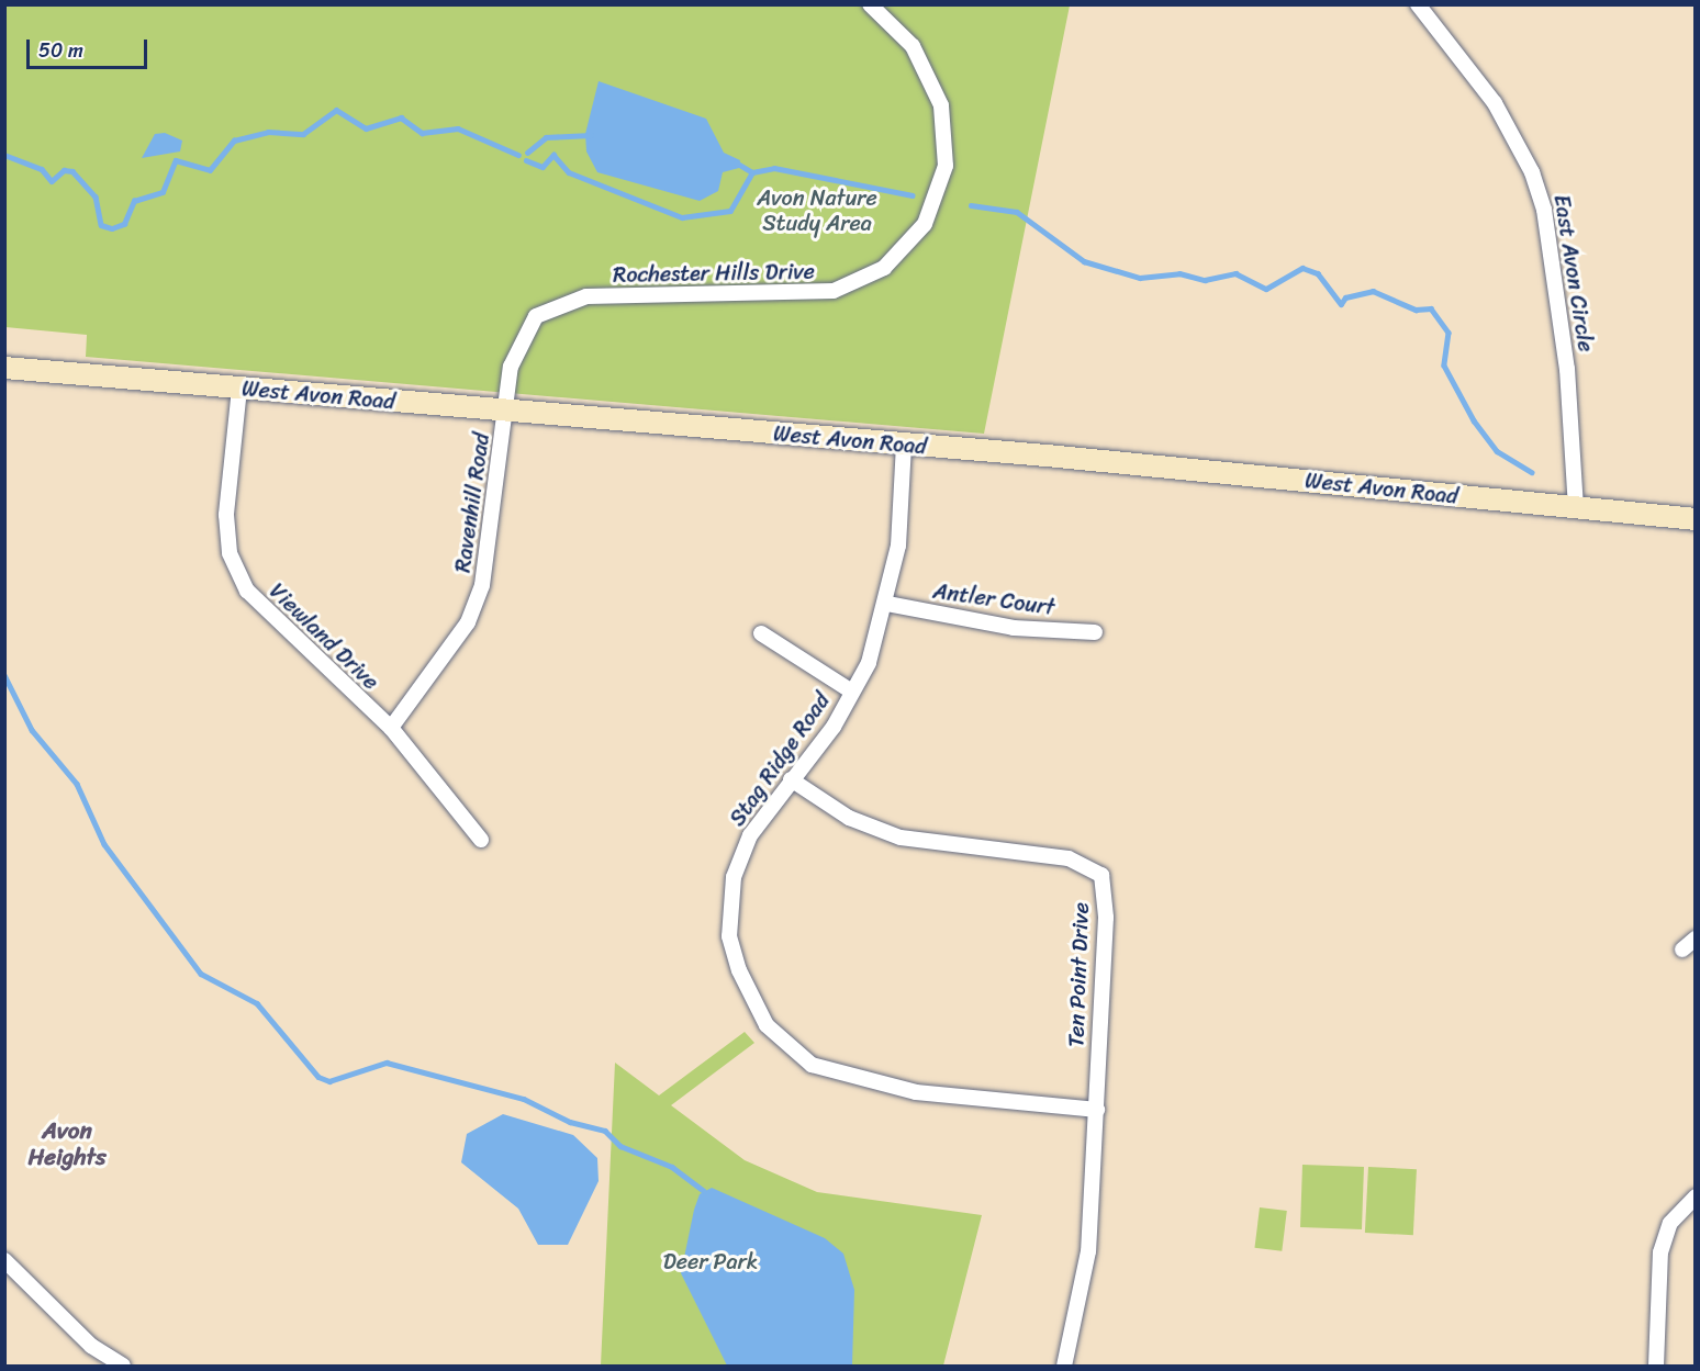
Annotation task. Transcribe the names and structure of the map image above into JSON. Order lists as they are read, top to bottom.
{
  "streets": {
    "street": [
      "Rochester Hills Drive",
      "East Avon Circle",
      "West Avon Road",
      "Ravenhill Road",
      "Antler Court",
      "Viewland Drive",
      "Stag Ridge Road",
      "Ten Point Drive"
    ]
  },
  "crossings": [
    ["Rochester Hills Drive", "West Avon Road"],
    ["Rochester Hills Drive", "Ravenhill Road"],
    ["East Avon Circle", "West Avon Road"],
    ["West Avon Road", "Ravenhill Road"],
    ["West Avon Road", "Viewland Drive"],
    ["West Avon Road", "Stag Ridge Road"],
    ["Ravenhill Road", "Viewland Drive"],
    ["Antler Court", "Stag Ridge Road"],
    ["Stag Ridge Road", "Ten Point Drive"]
  ],
  "districts": ["Avon Heights"],
  "parks": ["Avon Nature Study Area", "Deer Park"],
  "scale_bar": "50 m"
}
